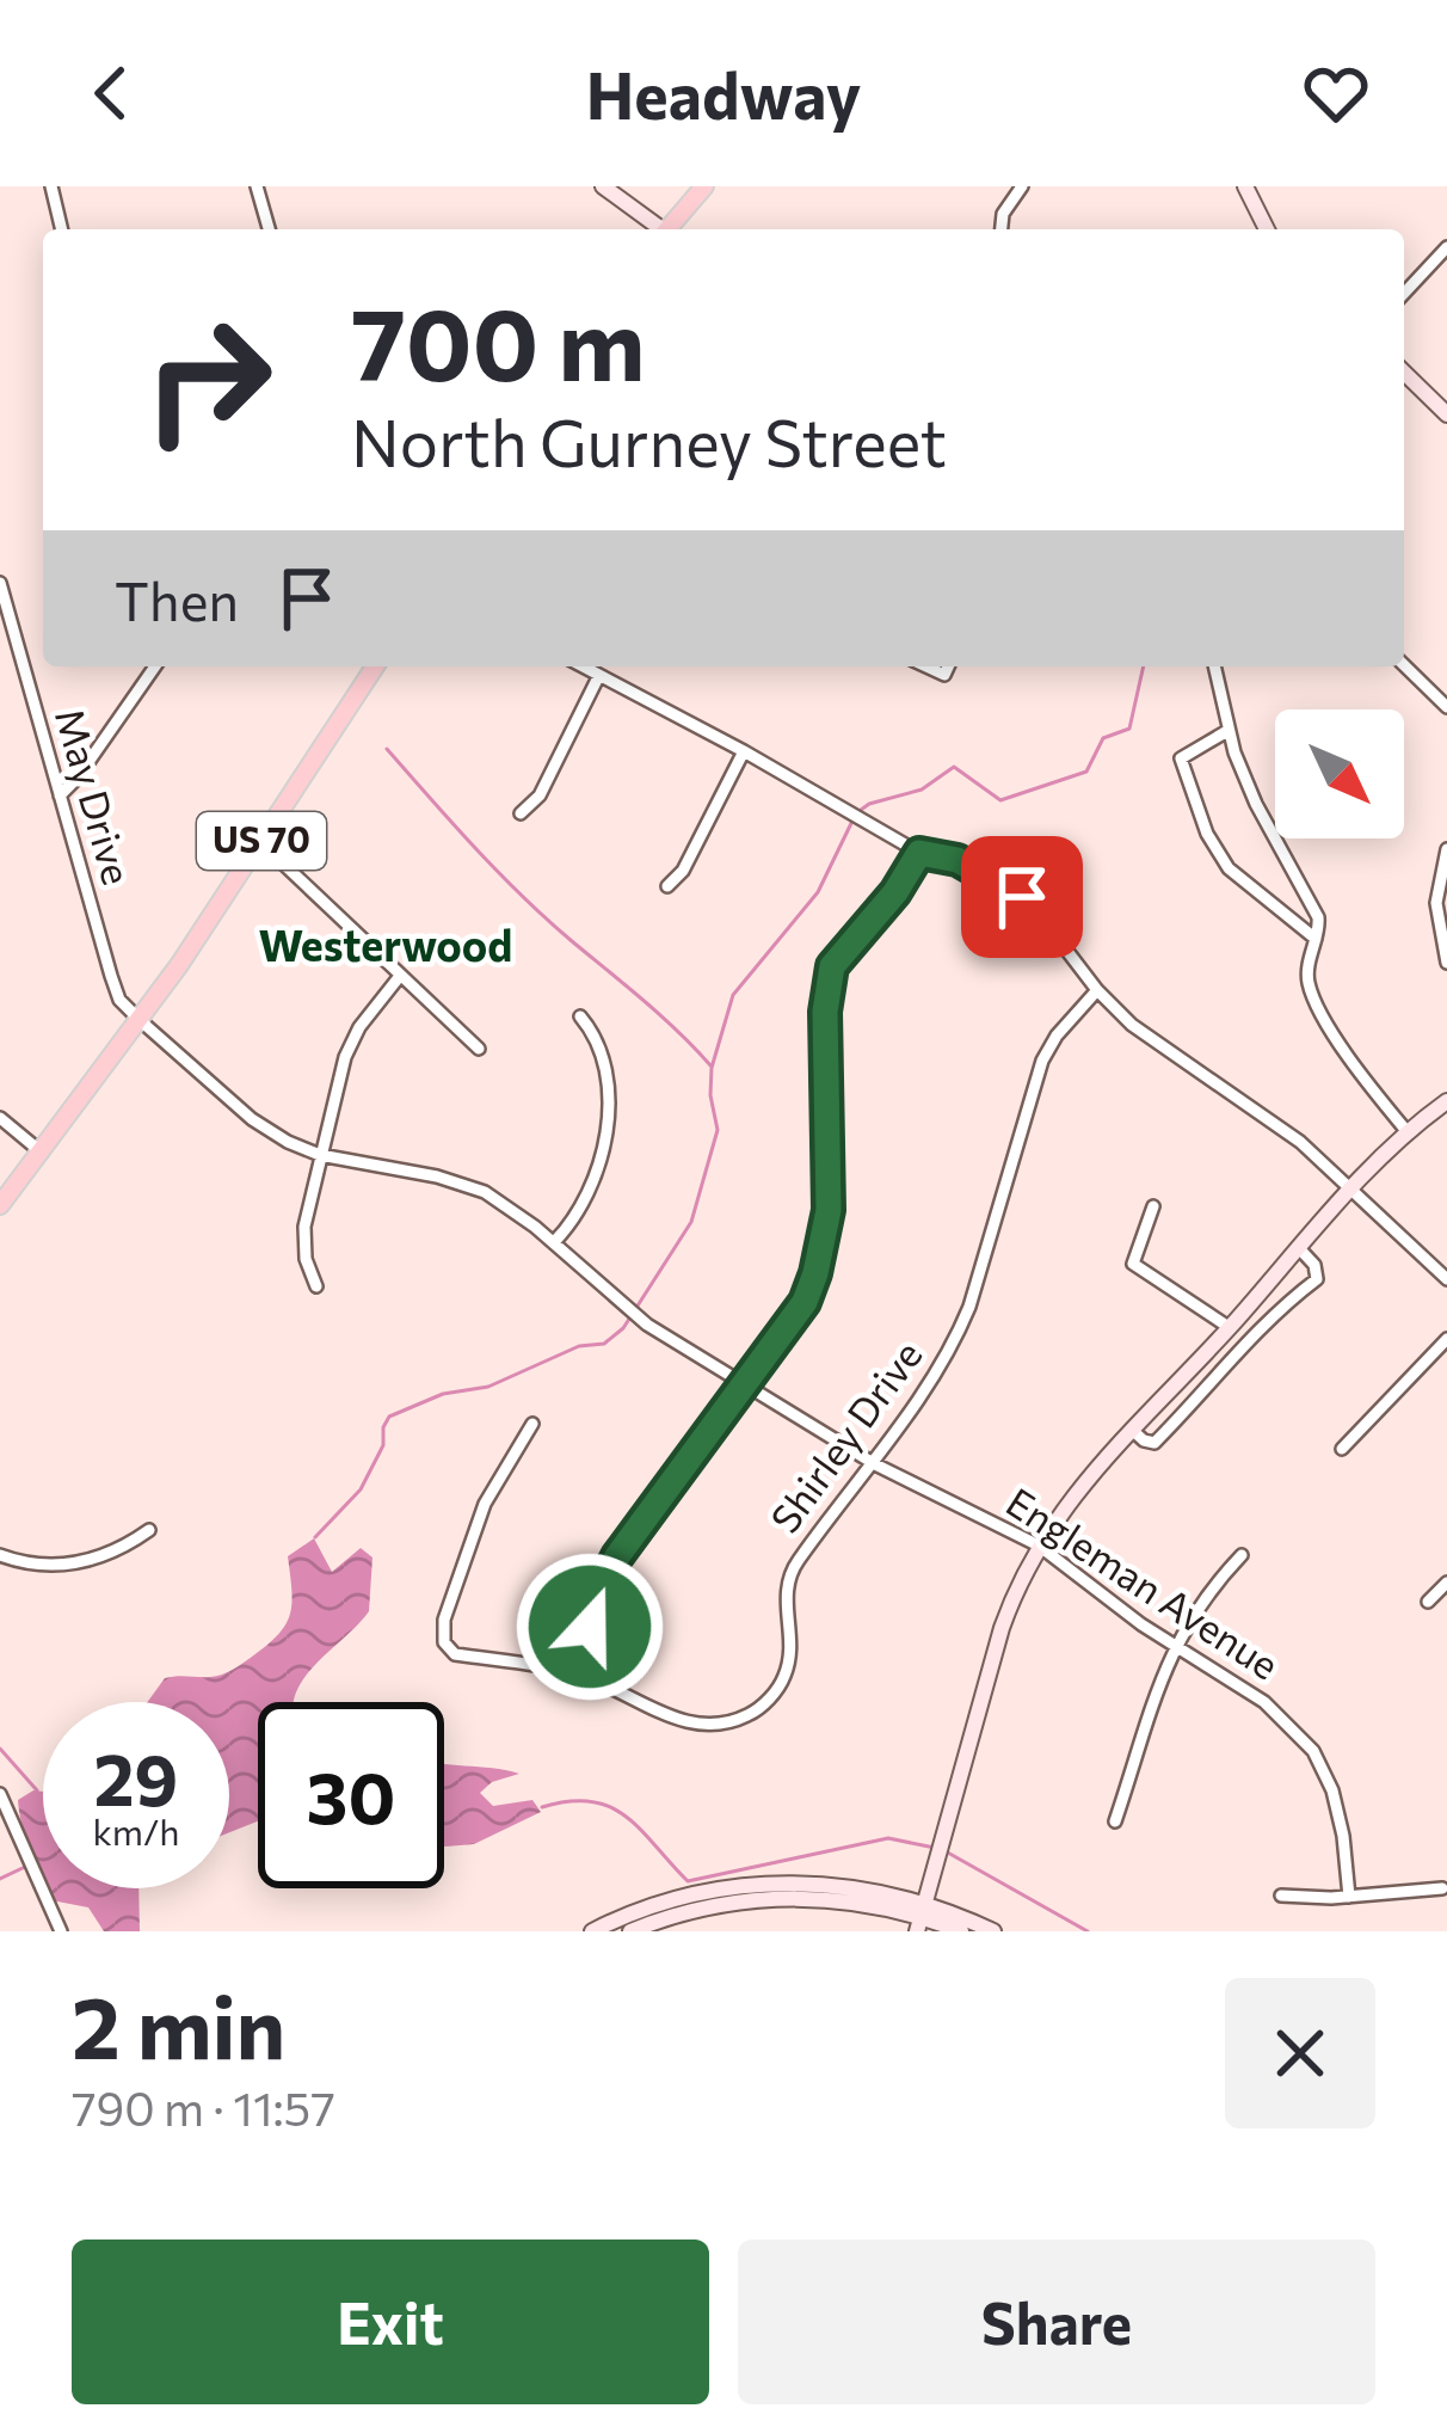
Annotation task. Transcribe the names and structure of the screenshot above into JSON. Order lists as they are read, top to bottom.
{
  "streets": {
    "main road": ["US 70"],
    "street": ["May Drive", "Shirley Drive", "Engleman Avenue"]
  },
  "crossings": [
    ["May Drive", "US 70"],
    ["May Drive", "Engleman Avenue"],
    ["US 70", "Engleman Avenue"],
    ["Shirley Drive", "Engleman Avenue"]
  ],
  "districts": ["Westerwood"],
  "north": "bottom right",
  "page": {
    "header": "Headway",
    "turn": ["700 m", "North Gurney Street"],
    "then": "Then",
    "speed": "29 km/h",
    "limit": "30",
    "heading": ["2 min", "790 m · 11:57"],
    "buttons": ["Exit", "Share"]
  }
}
